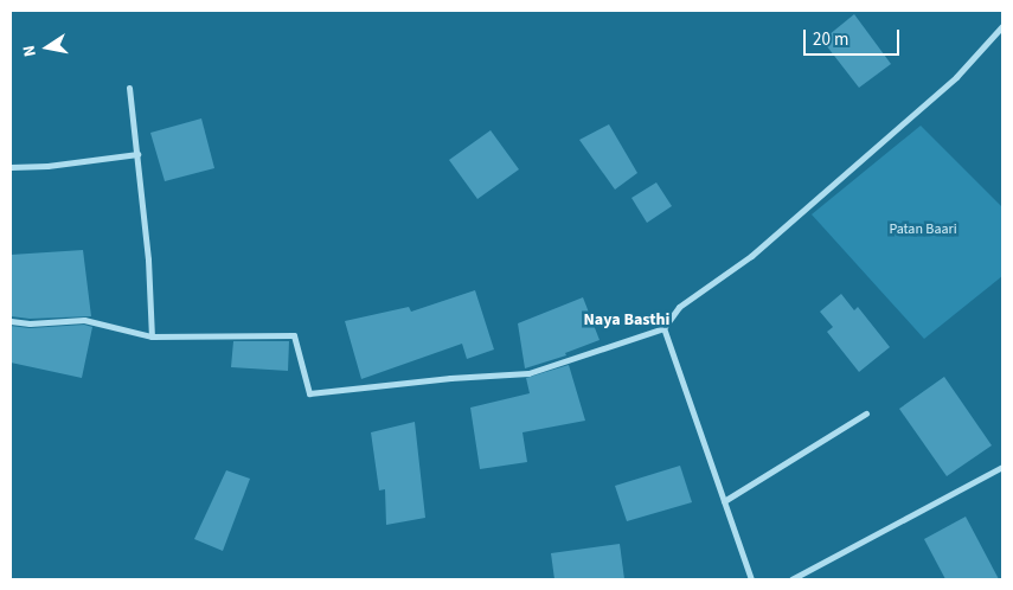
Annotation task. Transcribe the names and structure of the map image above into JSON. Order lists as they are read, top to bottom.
{
  "districts": ["Naya Basthi"],
  "parks": ["Patan Baari"],
  "scale_bar": "20 m",
  "north": "left"
}
